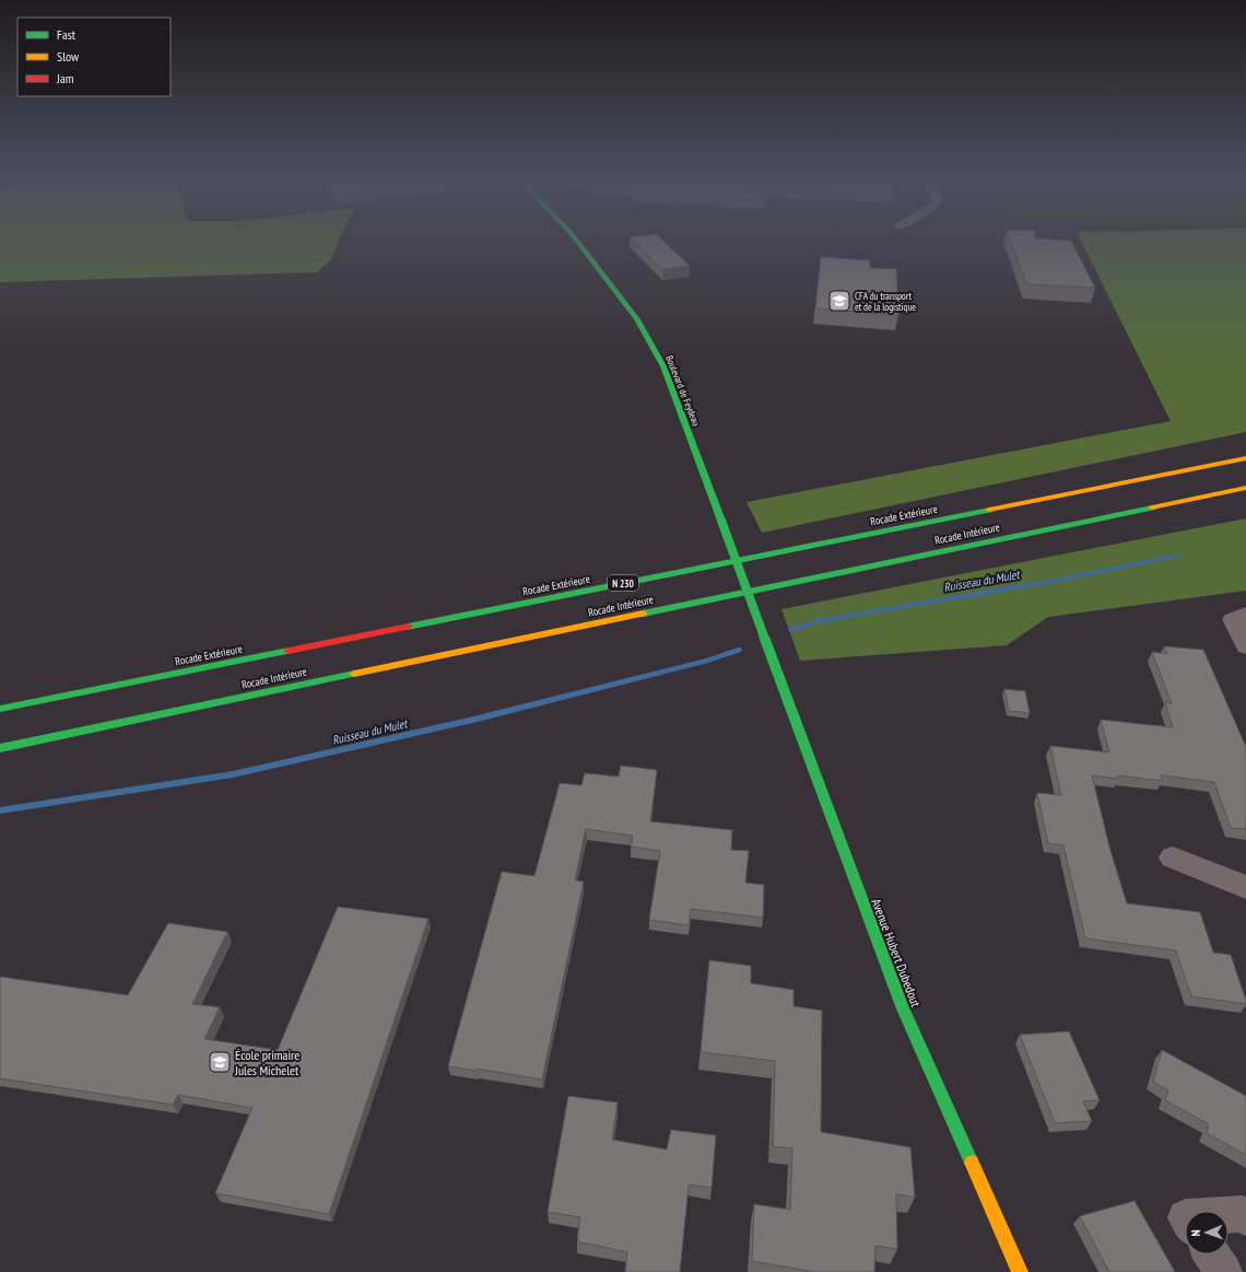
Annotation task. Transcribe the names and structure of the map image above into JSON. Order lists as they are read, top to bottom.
{
  "streets": {
    "main road": [
      "Boulevard de Feydeau",
      "Rocade Extérieure",
      "Rocade Intérieure",
      "N 230",
      "Avenue Hubert Dubedout"
    ]
  },
  "crossings": [
    ["Boulevard de Feydeau", "Avenue Hubert Dubedout"]
  ],
  "water": ["Ruisseau du Mulet"],
  "places": {
    "school or university": ["CFA du transport et de la logistique", "École primaire Jules Michelet"]
  },
  "legend": ["Fast", "Slow", "Jam"],
  "north": "left"
}
